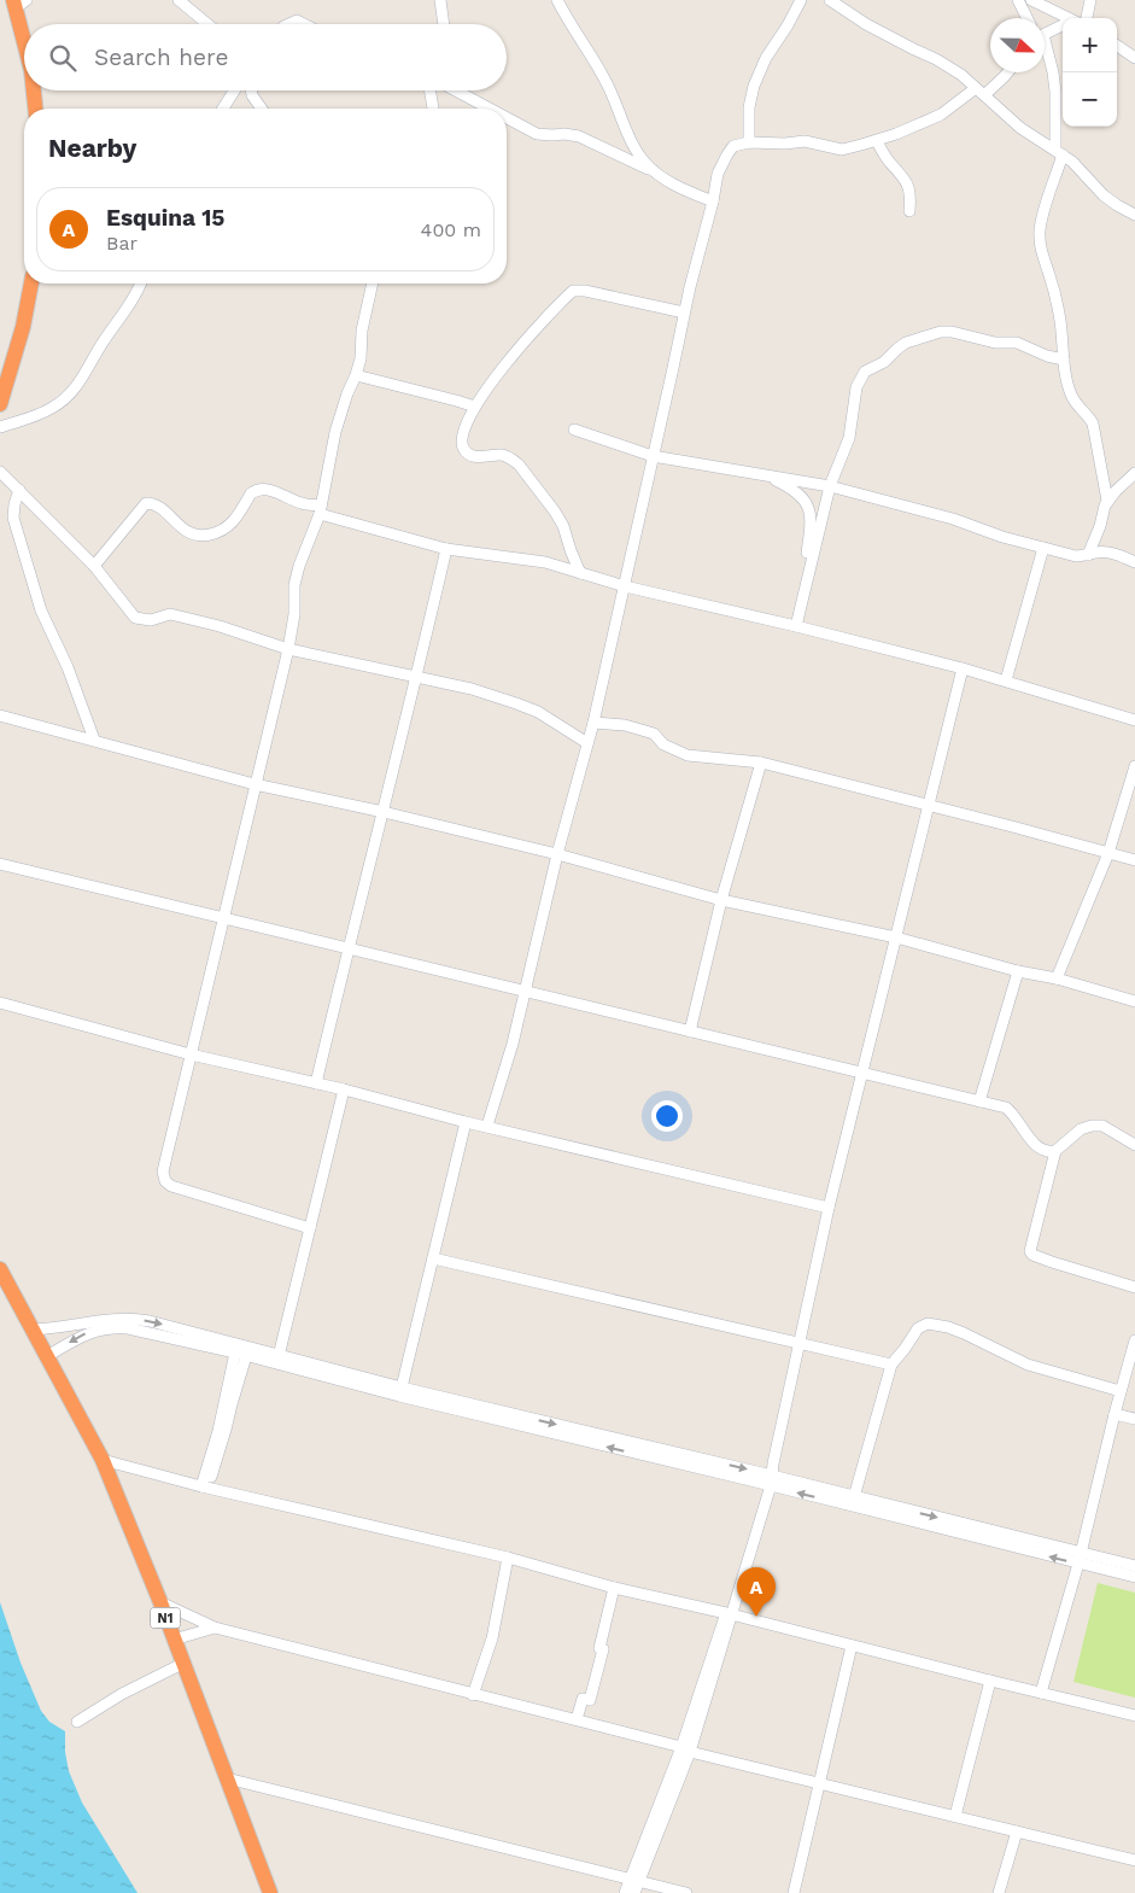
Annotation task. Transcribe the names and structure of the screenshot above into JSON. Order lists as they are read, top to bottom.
{
  "streets": {
    "highway": ["N1"]
  },
  "north": "right",
  "page": {
    "map_buttons": ["+", "−"],
    "search": "Search here",
    "heading": "Nearby",
    "list": [
      {
        "mark": "A",
        "name": "Esquina 15",
        "note": "Bar",
        "value": "400 m"
      }
    ],
    "pins": "A"
  }
}
